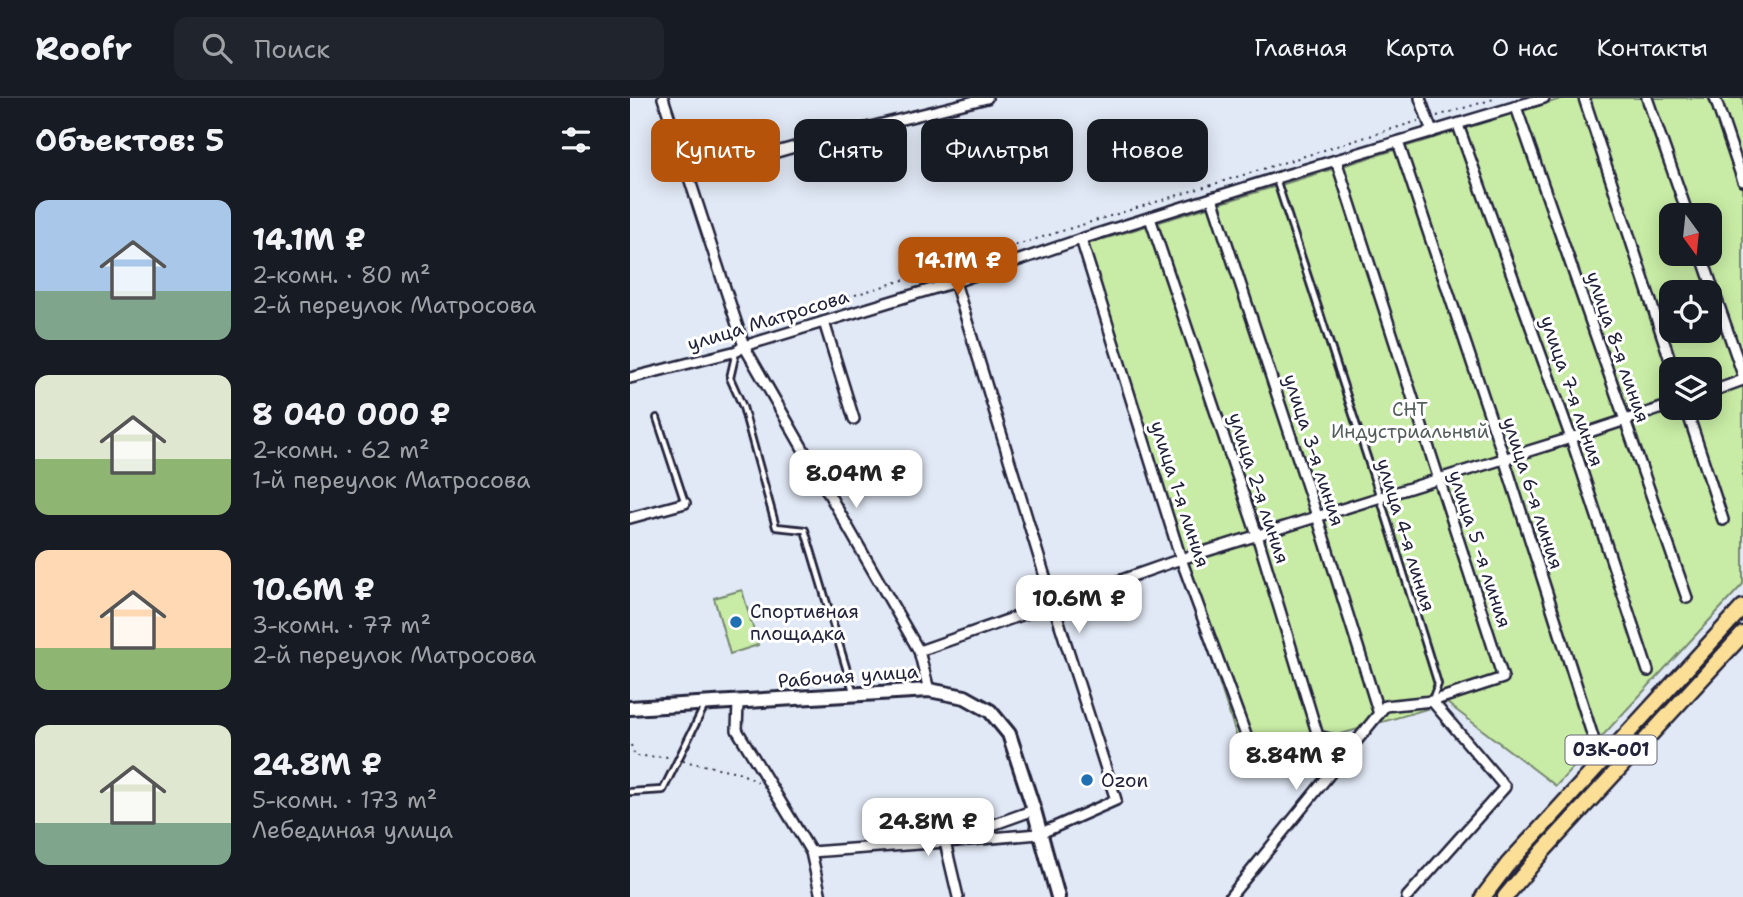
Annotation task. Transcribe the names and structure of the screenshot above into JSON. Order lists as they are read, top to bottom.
{
  "streets": {
    "main road": ["Рабочая улица", "03К-001"],
    "street": [
      "улица Матросова",
      "улица 8-я линия",
      "улица 7-я линия",
      "улица 3-я линия",
      "улица 2-я линия",
      "улица 6-я линия",
      "улица 1-я линия",
      "улица 5 -я линия"
    ],
    "lane": ["улица 4-я линия"]
  },
  "crossings": [
    ["улица Матросова", "улица 8-я линия"],
    ["улица Матросова", "улица 7-я линия"],
    ["улица Матросова", "улица 3-я линия"],
    ["улица Матросова", "улица 2-я линия"],
    ["улица Матросова", "улица 6-я линия"],
    ["улица Матросова", "улица 1-я линия"],
    ["улица Матросова", "улица 4-я линия"],
    ["улица Матросова", "улица 5 -я линия"],
    ["улица 4-я линия", "улица 5 -я линия"]
  ],
  "parks": ["СНТ Индустриальный"],
  "places": ["Спортивная площадка", "Ozon"],
  "north": "bottom",
  "page": {
    "header": "Roofr",
    "search": "Поиск",
    "nav": [
      "Главная",
      "Карта",
      "О нас",
      "Контакты"
    ],
    "heading": "Объектов: 5",
    "chip": [
      "Купить",
      "Снять",
      "Фильтры",
      "Новое"
    ],
    "list": [
      {
        "name": "14.1M ₽",
        "note": "2-комн. · 80 m² · 2-й переулок Матросова"
      },
      {
        "name": "8 040 000 ₽",
        "note": "2-комн. · 62 m² · 1-й переулок Матросова"
      },
      {
        "name": "10.6M ₽",
        "note": "3-комн. · 77 m² · 2-й переулок Матросова"
      },
      {
        "name": "24.8M ₽",
        "note": "5-комн. · 173 m² · Лебединая улица"
      }
    ],
    "price": [
      "14.1M ₽",
      "8.04M ₽",
      "10.6M ₽",
      "8.84M ₽",
      "24.8M ₽"
    ]
  }
}
